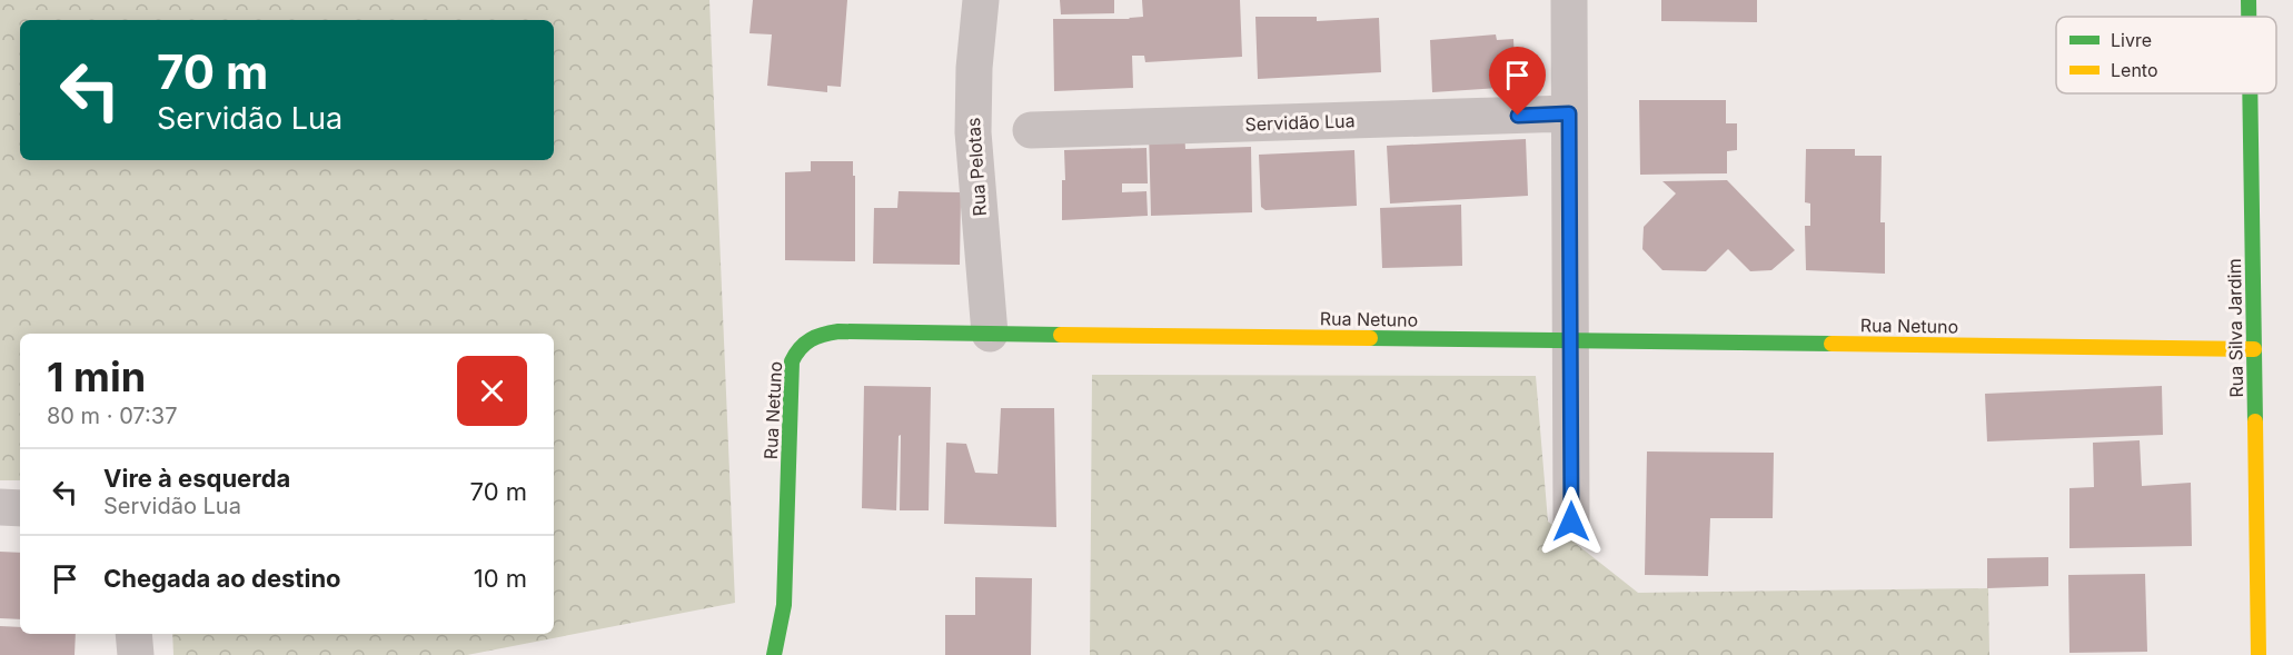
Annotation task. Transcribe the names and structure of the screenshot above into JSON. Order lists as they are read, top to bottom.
{
  "streets": {
    "street": [
      "Servidão Lua",
      "Rua Pelotas",
      "Rua Netuno",
      "Rua Silva Jardim"
    ]
  },
  "crossings": [
    ["Rua Pelotas", "Rua Netuno"],
    ["Rua Netuno", "Rua Silva Jardim"]
  ],
  "legend": ["Livre", "Lento"],
  "page": {
    "turn": ["70 m", "Servidão Lua"],
    "heading": ["1 min", "80 m · 07:37"],
    "list": [
      {
        "name": "Vire à esquerda",
        "note": "Servidão Lua",
        "value": "70 m"
      },
      {
        "name": "Chegada ao destino",
        "value": "10 m"
      }
    ]
  }
}
